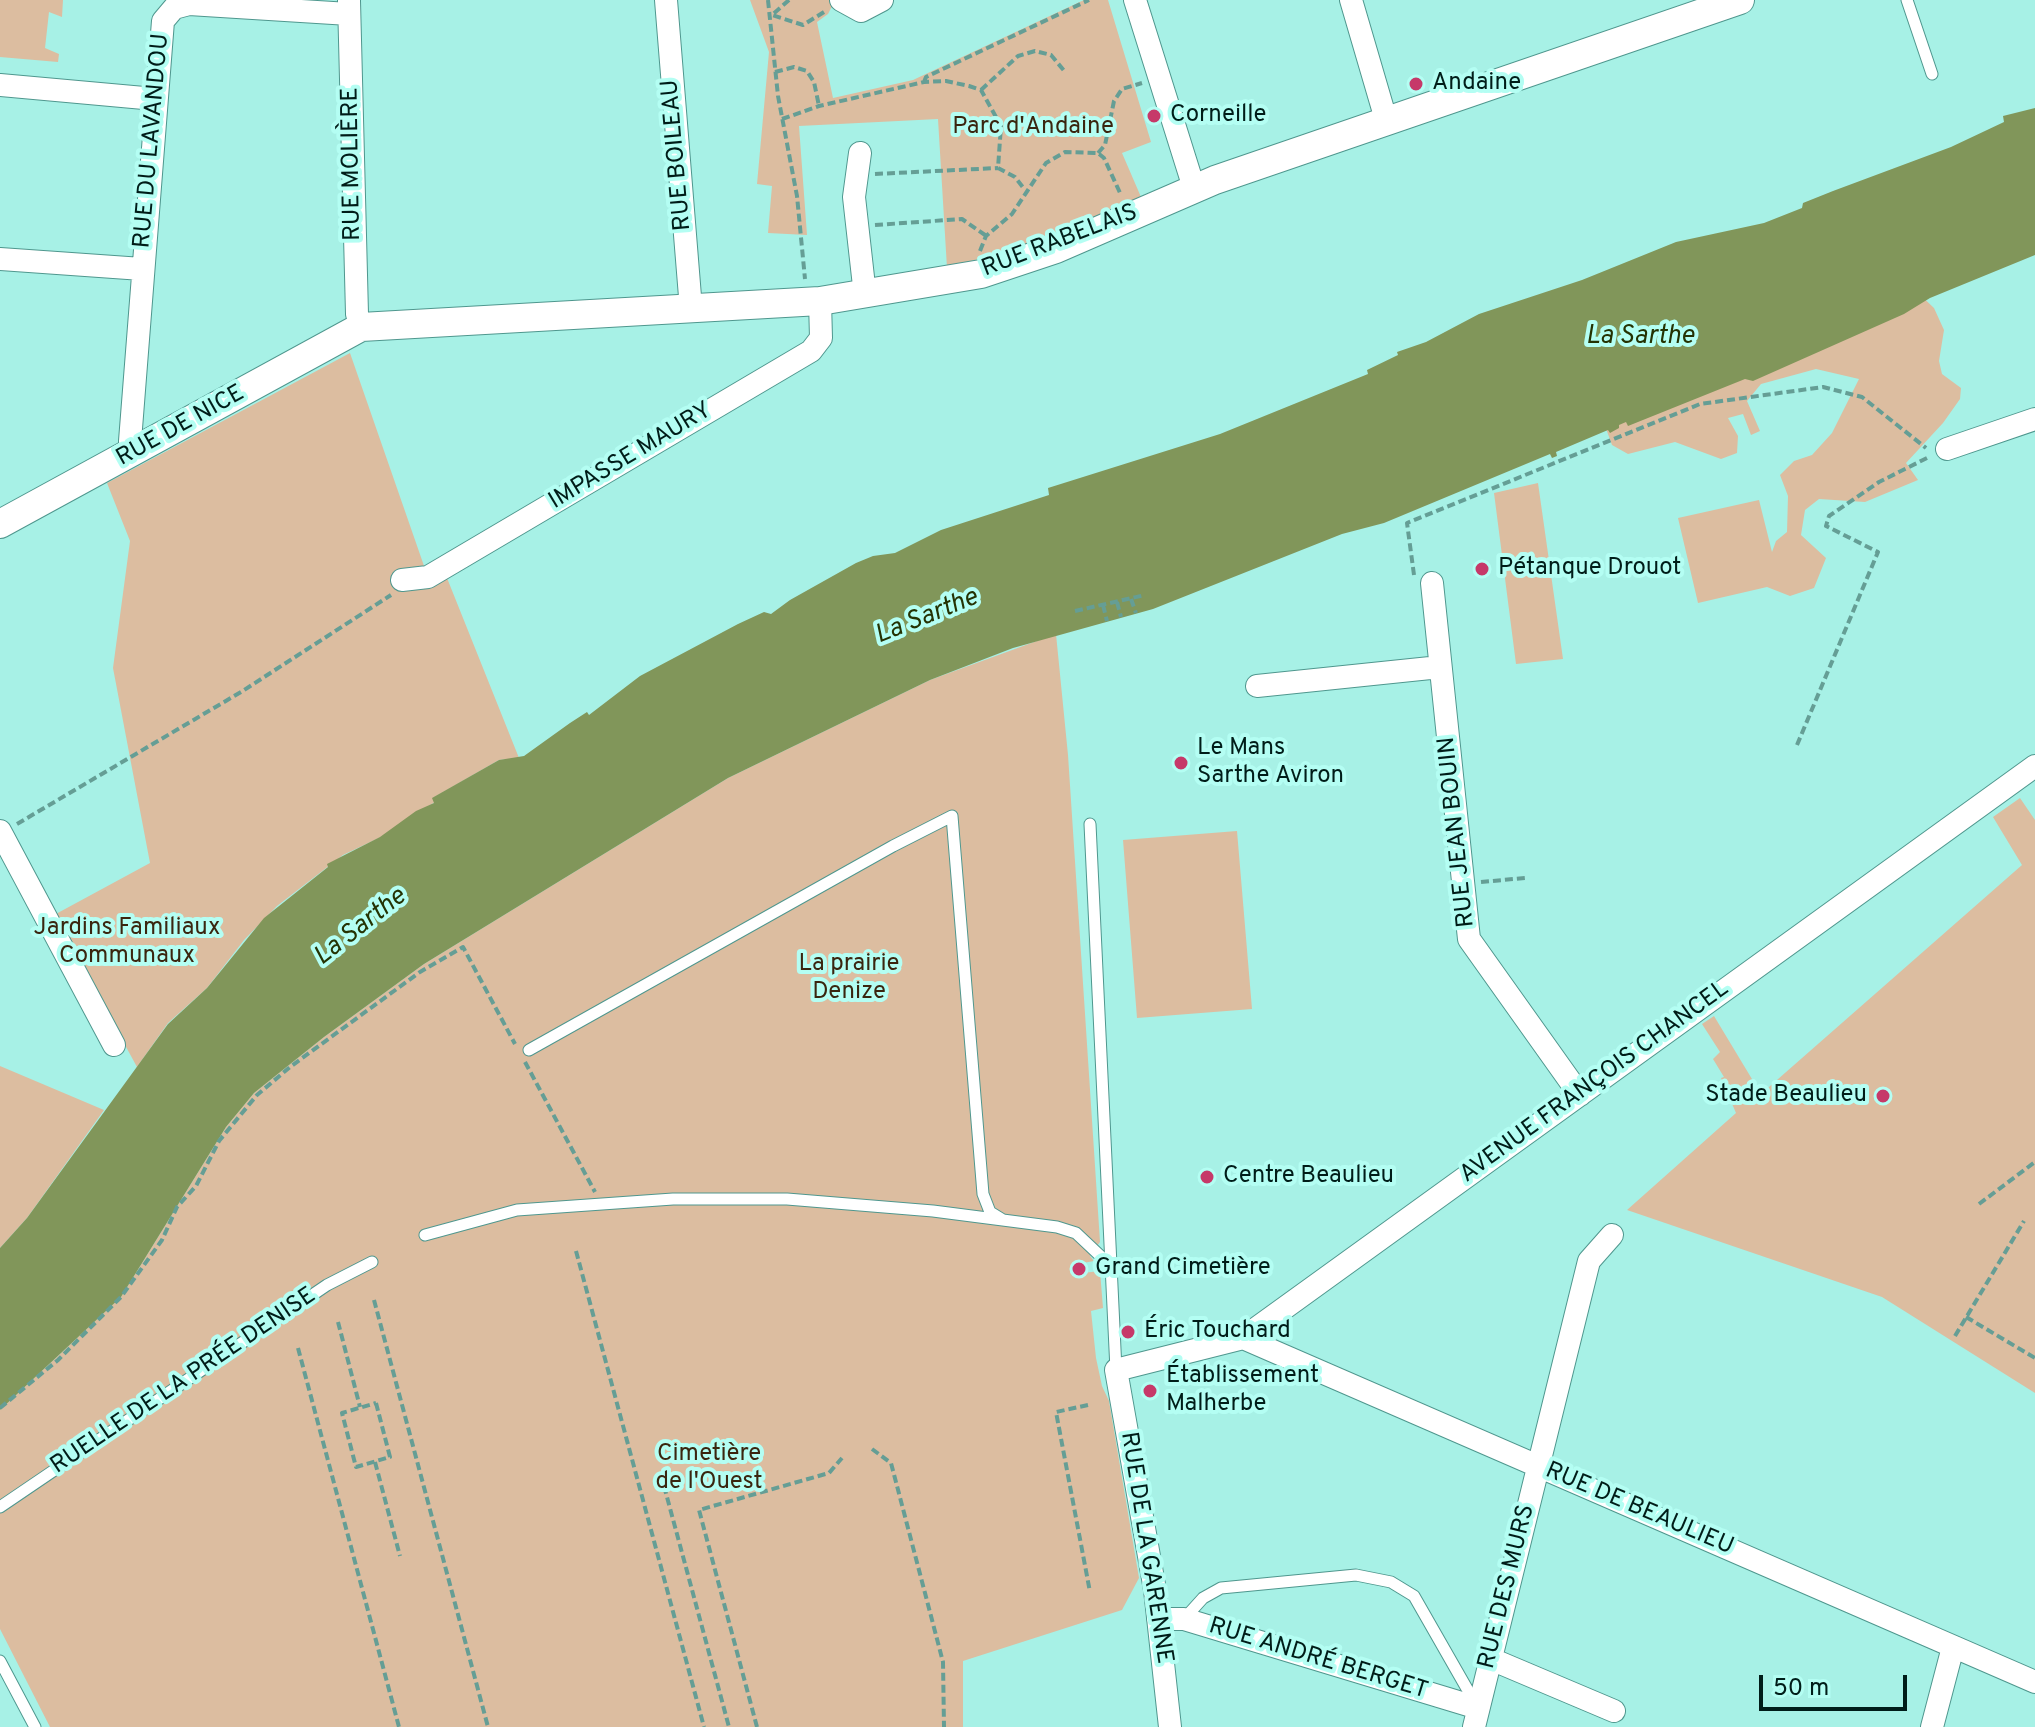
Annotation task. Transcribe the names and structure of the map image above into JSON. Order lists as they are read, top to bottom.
{
  "streets": {
    "street": [
      "RUE DU LAVANDOU",
      "RUE BOILEAU",
      "RUE MOLIÈRE",
      "RUE RABELAIS",
      "RUE DE NICE",
      "IMPASSE MAURY",
      "RUE JEAN BOUIN",
      "AVENUE FRANÇOIS CHANCEL",
      "RUE DE BEAULIEU",
      "RUE DE LA GARENNE",
      "RUE DES MURS",
      "RUE ANDRÉ BERGET"
    ],
    "lane": ["RUELLE DE LA PRÉE DENISE"]
  },
  "crossings": [
    ["RUE DU LAVANDOU", "RUE MOLIÈRE"],
    ["RUE DU LAVANDOU", "RUE DE NICE"],
    ["RUE BOILEAU", "RUE RABELAIS"],
    ["RUE MOLIÈRE", "RUE RABELAIS"],
    ["RUE MOLIÈRE", "RUE DE NICE"],
    ["RUE RABELAIS", "RUE DE NICE"],
    ["RUE RABELAIS", "IMPASSE MAURY"],
    ["RUE JEAN BOUIN", "AVENUE FRANÇOIS CHANCEL"],
    ["AVENUE FRANÇOIS CHANCEL", "RUE DE BEAULIEU"],
    ["AVENUE FRANÇOIS CHANCEL", "RUE DE LA GARENNE"],
    ["RUE DE BEAULIEU", "RUE DES MURS"],
    ["RUE DE LA GARENNE", "RUE ANDRÉ BERGET"],
    ["RUE DES MURS", "RUE ANDRÉ BERGET"]
  ],
  "water": ["La Sarthe"],
  "parks": [
    "Parc d'Andaine",
    "Jardins Familiaux Communaux",
    "La prairie Denize",
    "Cimetière de l'Ouest"
  ],
  "places": [
    "Andaine",
    "Corneille",
    "Pétanque Drouot",
    "Le Mans Sarthe Aviron",
    "Stade Beaulieu",
    "Centre Beaulieu",
    "Grand Cimetière",
    "Éric Touchard",
    "Établissement Malherbe"
  ],
  "scale_bar": "50 m"
}
